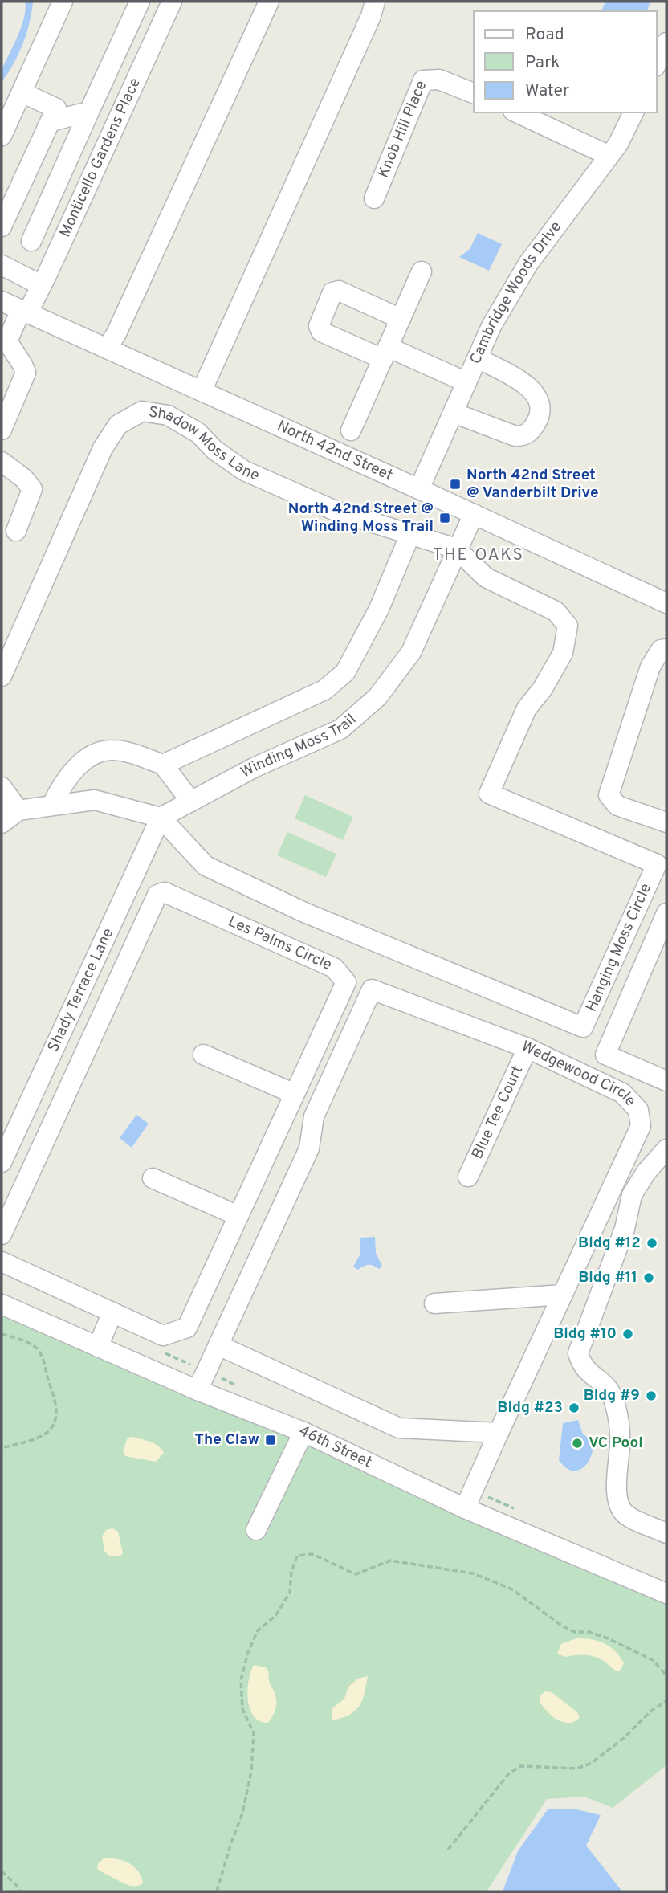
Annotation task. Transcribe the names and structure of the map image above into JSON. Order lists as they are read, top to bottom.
{
  "streets": {
    "street": [
      "Knob Hill Place",
      "Monticello Gardens Place",
      "Cambridge Woods Drive",
      "Shadow Moss Lane",
      "North 42nd Street",
      "Winding Moss Trail",
      "Les Palms Circle",
      "Hanging Moss Circle",
      "Shady Terrace Lane",
      "Wedgewood Circle",
      "Blue Tee Court",
      "46th Street"
    ]
  },
  "crossings": [
    ["Monticello Gardens Place", "North 42nd Street"],
    ["Cambridge Woods Drive", "North 42nd Street"],
    ["Shadow Moss Lane", "Winding Moss Trail"],
    ["Shadow Moss Lane", "Hanging Moss Circle"],
    ["North 42nd Street", "Winding Moss Trail"],
    ["Winding Moss Trail", "Hanging Moss Circle"],
    ["Winding Moss Trail", "Shady Terrace Lane"],
    ["Les Palms Circle", "Wedgewood Circle"],
    ["Hanging Moss Circle", "Shady Terrace Lane"],
    ["Wedgewood Circle", "Blue Tee Court"],
    ["Wedgewood Circle", "46th Street"]
  ],
  "districts": ["THE OAKS"],
  "places": {
    "transit": ["North 42nd Street @ Vanderbilt Drive", "North 42nd Street @ Winding Moss Trail", "The Claw"],
    "other": [
      "Bldg #12",
      "Bldg #11",
      "Bldg #10",
      "Bldg #9",
      "Bldg #23",
      "VC Pool"
    ]
  },
  "legend": ["Road", "Park", "Water"]
}
